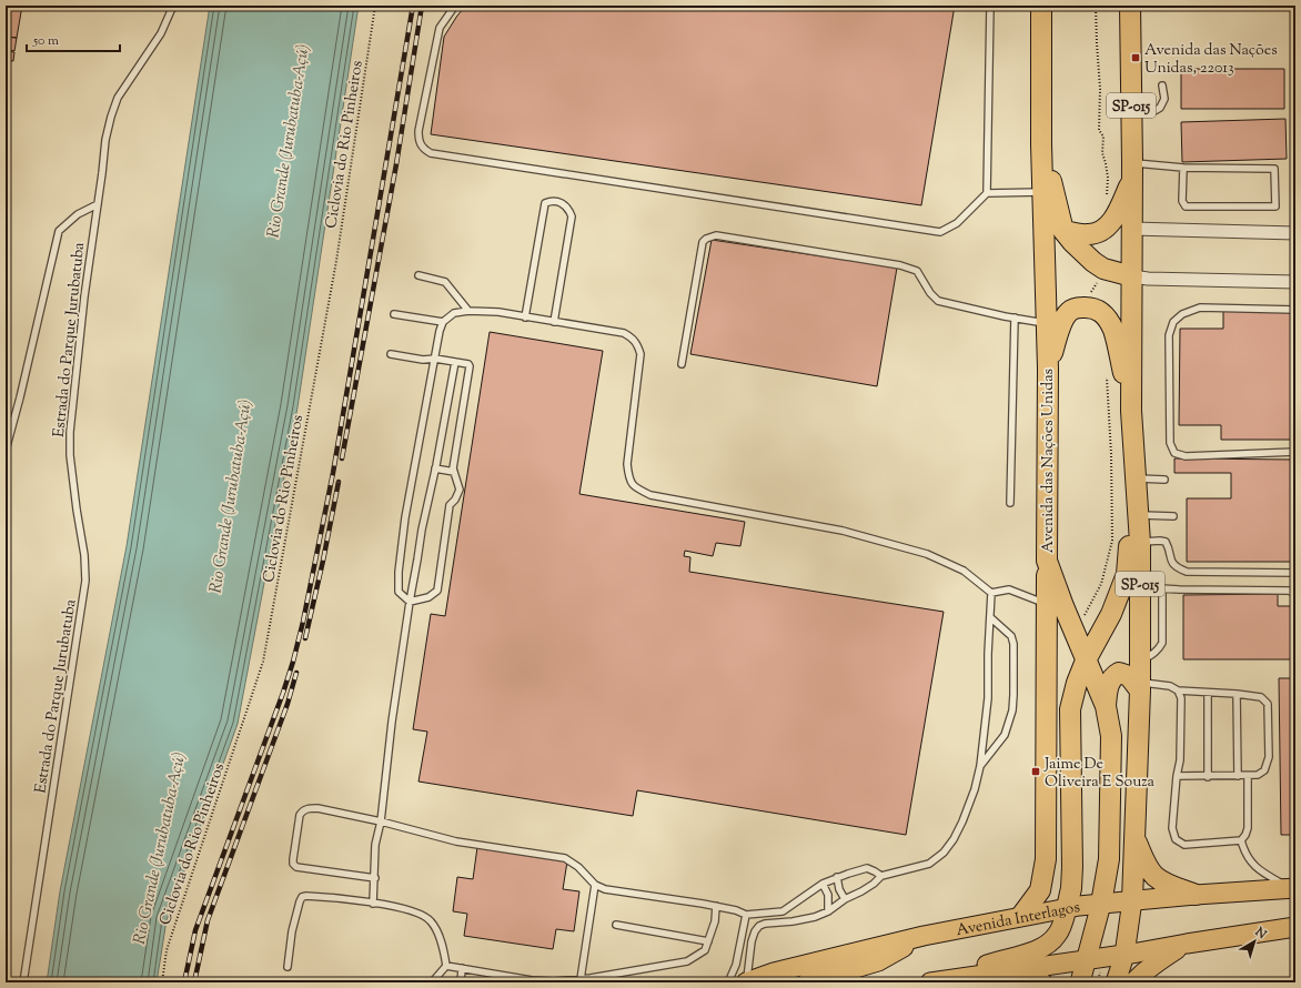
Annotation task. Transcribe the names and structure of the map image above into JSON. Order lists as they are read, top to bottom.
{
  "streets": {
    "highway": ["SP-015", "Avenida das Nações Unidas"],
    "main road": ["Avenida Interlagos"],
    "lane": ["Estrada do Parque Jurubatuba"],
    "path": ["Ciclovia do Rio Pinheiros"]
  },
  "crossings": [
    ["SP-015", "Avenida Interlagos"],
    ["Avenida das Nações Unidas", "Avenida Interlagos"]
  ],
  "water": ["Rio Grande (Jurubatuba-Açú)"],
  "places": {
    "transit": ["Avenida das Nações Unidas, 22013", "Jaime De Oliveira E Souza"]
  },
  "scale_bar": "50 m",
  "north": "top right"
}
